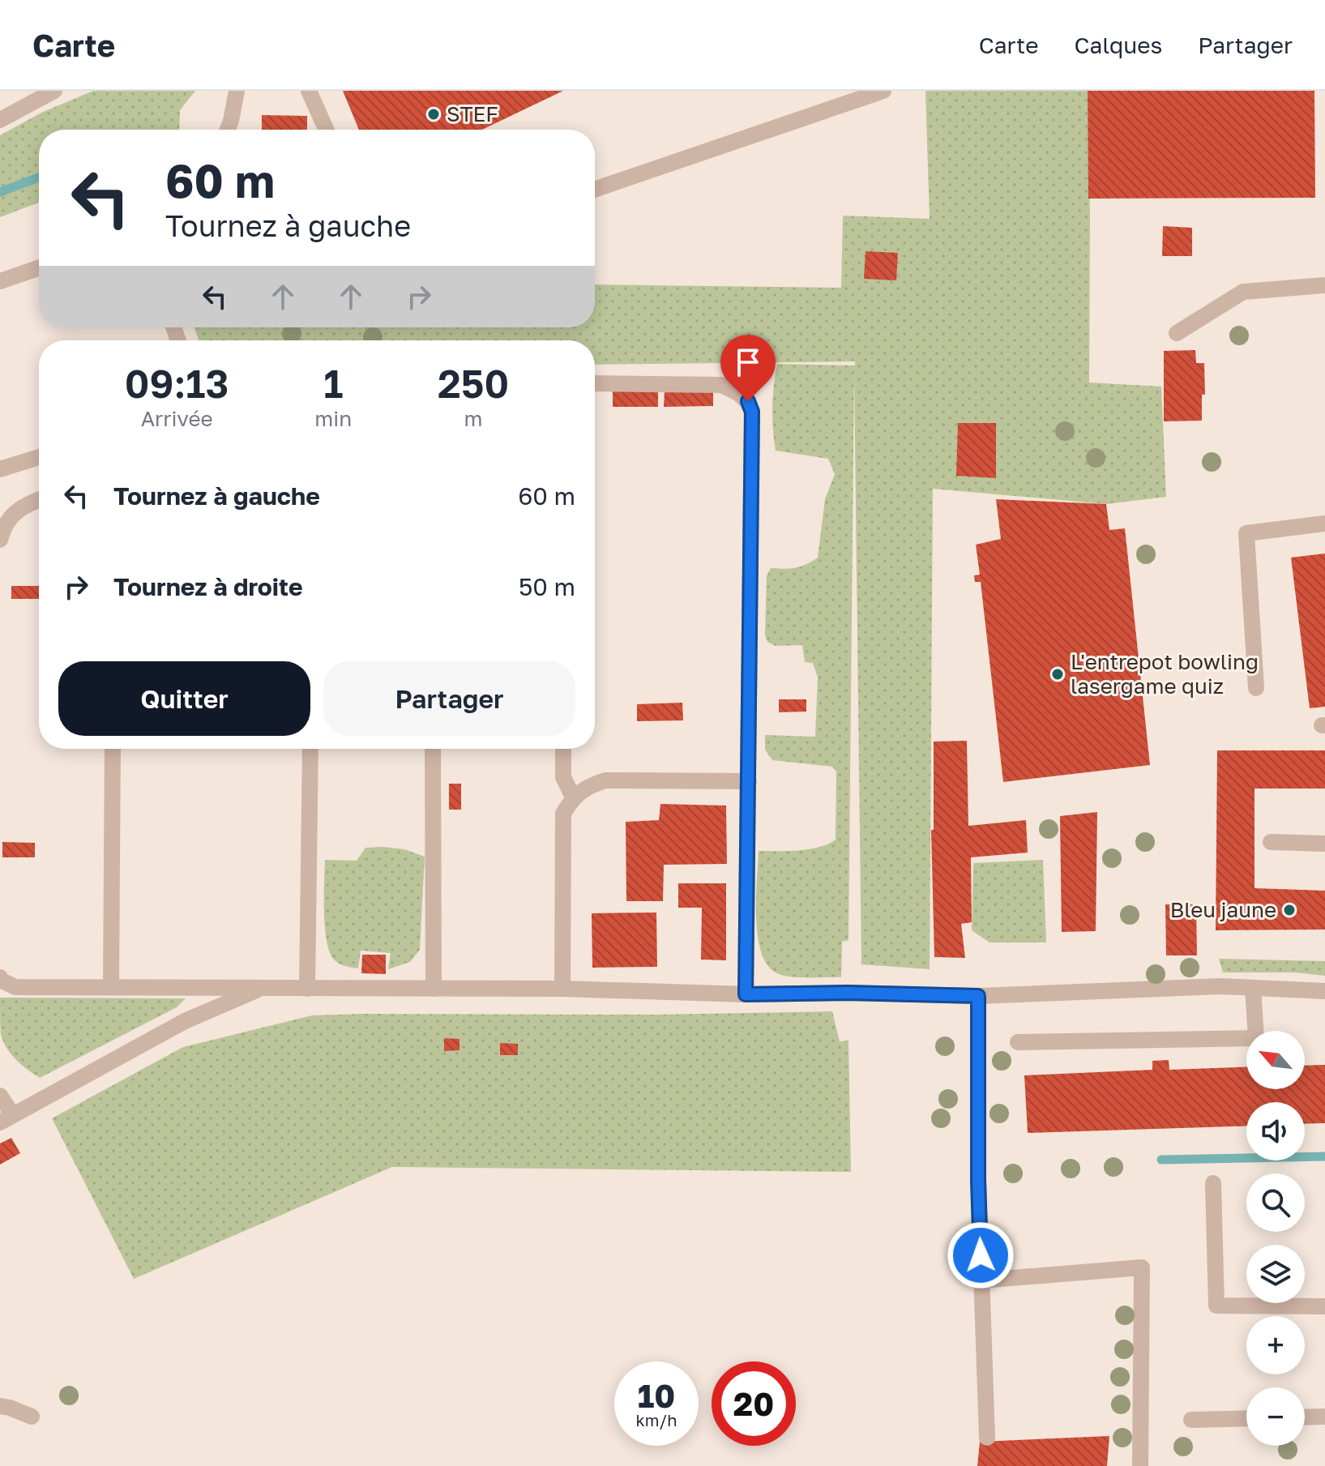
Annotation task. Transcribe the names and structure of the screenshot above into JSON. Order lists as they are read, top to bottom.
{
  "places": ["STEF", "L'entrepot bowling lasergame quiz", "Bleu jaune"],
  "north": "top left",
  "page": {
    "header": "Carte",
    "nav": ["Carte", "Calques", "Partager"],
    "turn": ["60 m", "Tournez à gauche"],
    "eta": [
      "09:13",
      "Arrivée",
      "1",
      "min",
      "250",
      "m"
    ],
    "list": [
      {
        "name": "Tournez à gauche",
        "value": "60 m"
      },
      {
        "name": "Tournez à droite",
        "value": "50 m"
      }
    ],
    "buttons": ["Quitter", "Partager"],
    "map_buttons": ["+", "−"],
    "speed": "10 km/h",
    "limit": "20"
  }
}
